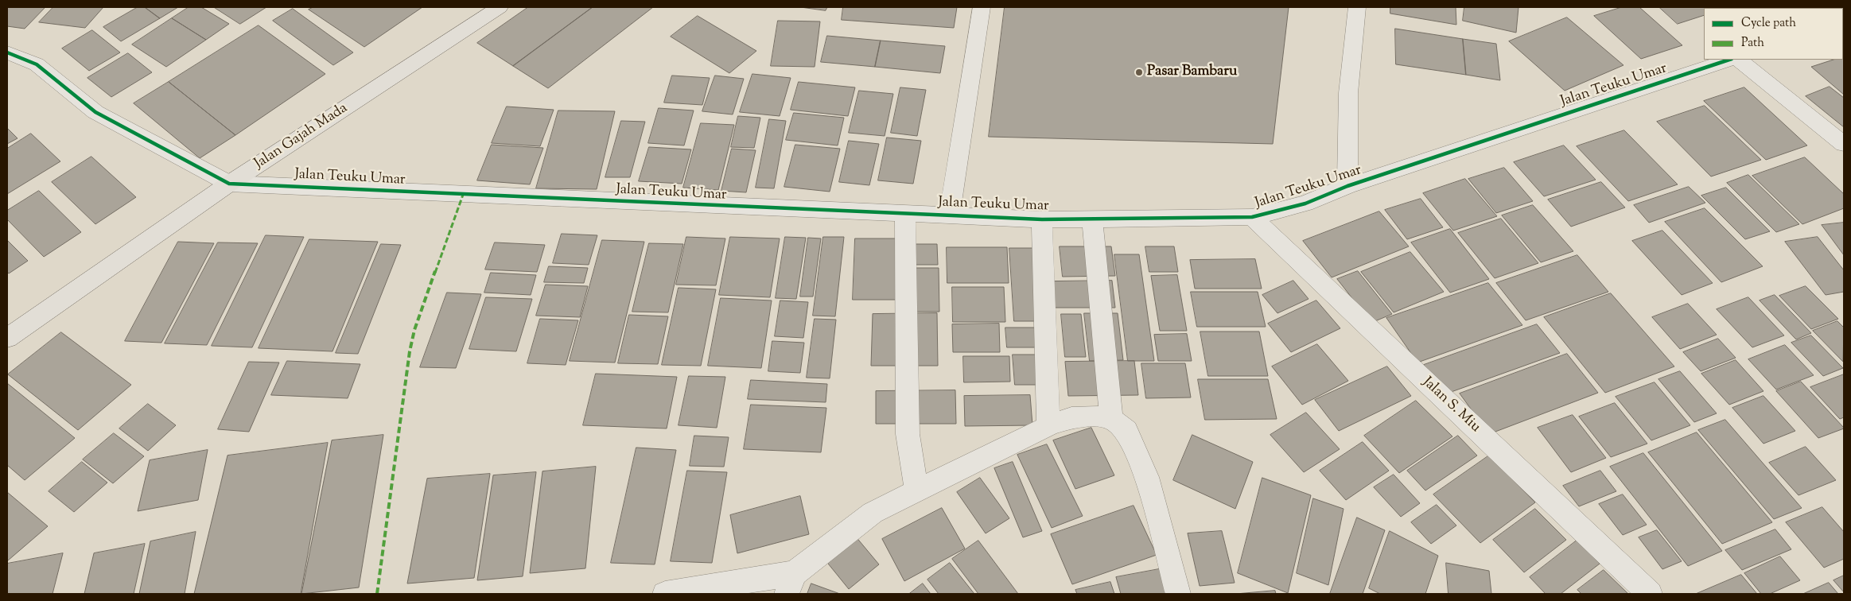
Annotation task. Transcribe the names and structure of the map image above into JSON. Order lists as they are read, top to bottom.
{
  "streets": {
    "highway": ["Jalan Gajah Mada"],
    "street": ["Jalan Teuku Umar", "Jalan S. Miu"]
  },
  "crossings": [
    ["Jalan Teuku Umar", "Jalan Gajah Mada"],
    ["Jalan Teuku Umar", "Jalan S. Miu"]
  ],
  "places": ["Pasar Bambaru"],
  "legend": ["Cycle path", "Path"]
}
